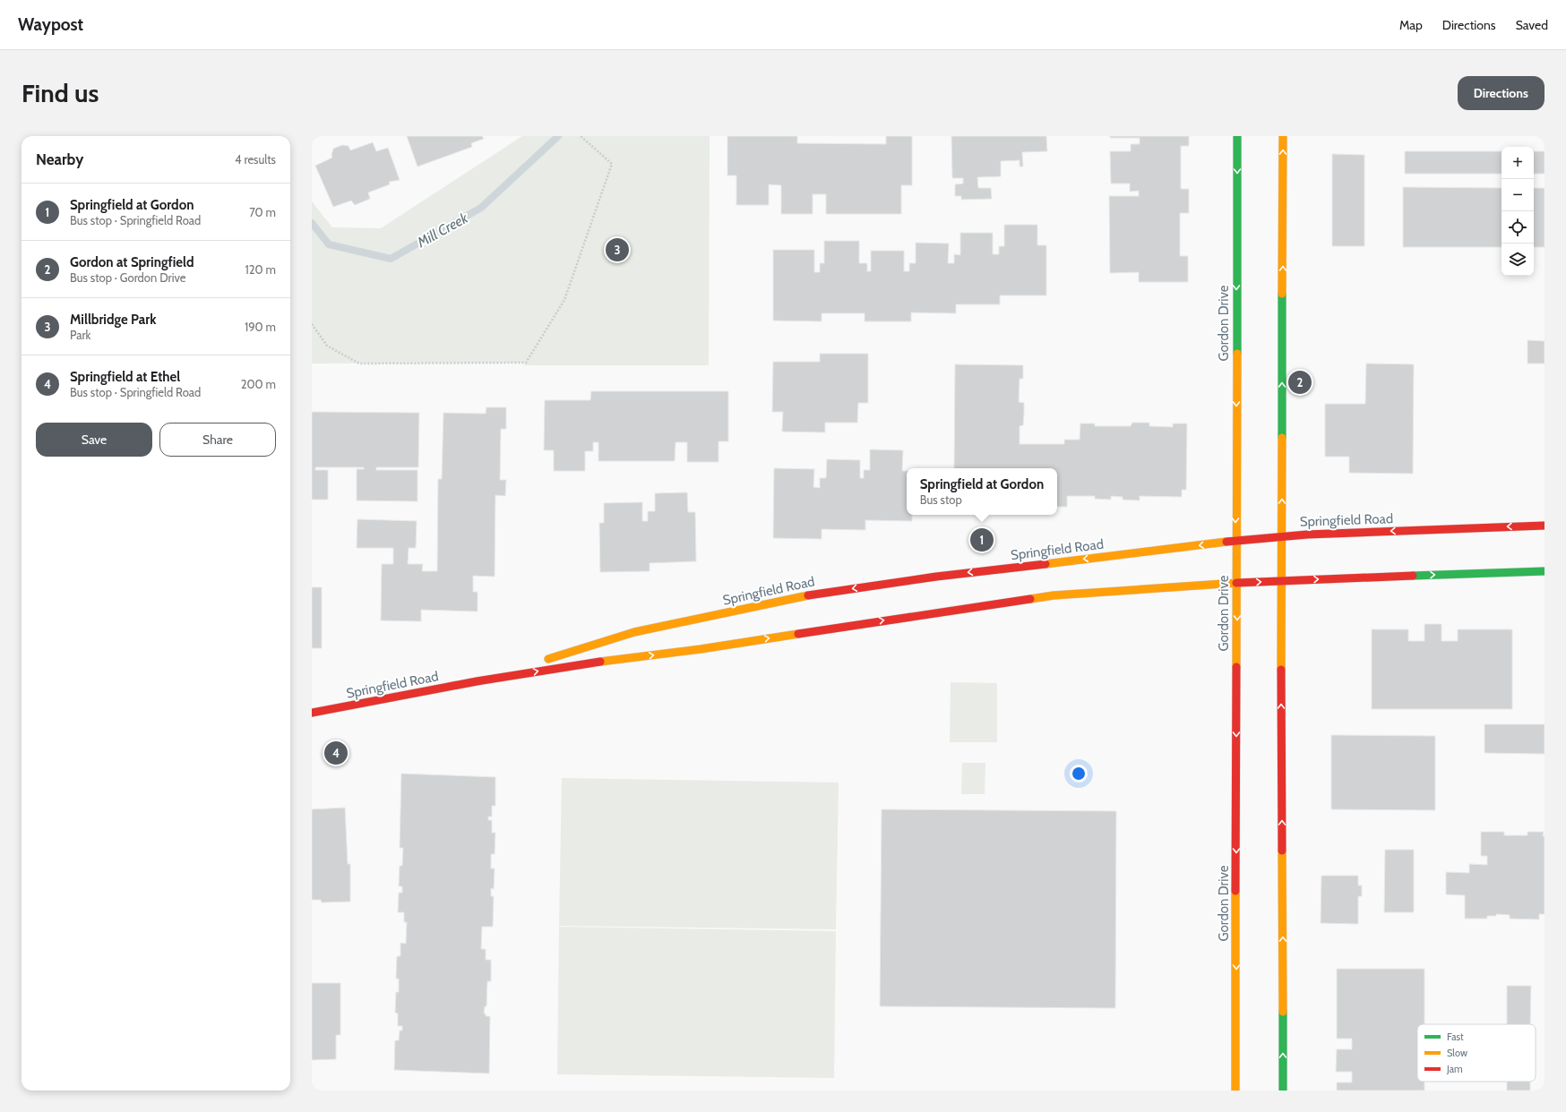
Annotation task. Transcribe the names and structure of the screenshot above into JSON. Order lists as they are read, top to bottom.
{
  "streets": {
    "main road": ["Gordon Drive", "Springfield Road"]
  },
  "crossings": [
    ["Gordon Drive", "Springfield Road"]
  ],
  "water": ["Mill Creek"],
  "legend": ["Fast", "Slow", "Jam"],
  "page": {
    "header": "Waypost",
    "nav": ["Map", "Directions", "Saved"],
    "buttons": [
      "Directions",
      ["Save", "Share"]
    ],
    "title": "Find us",
    "heading": ["Nearby", "4 results"],
    "map_buttons": ["+", "−"],
    "list": [
      {
        "mark": "1",
        "name": "Springfield at Gordon",
        "note": "Bus stop · Springfield Road",
        "value": "70 m"
      },
      {
        "mark": "2",
        "name": "Gordon at Springfield",
        "note": "Bus stop · Gordon Drive",
        "value": "120 m"
      },
      {
        "mark": "3",
        "name": "Millbridge Park",
        "note": "Park",
        "value": "190 m"
      },
      {
        "mark": "4",
        "name": "Springfield at Ethel",
        "note": "Bus stop · Springfield Road",
        "value": "200 m"
      }
    ],
    "pins": [
      "3",
      "2",
      "1",
      "4"
    ],
    "popup": ["Springfield at Gordon", "Bus stop"]
  }
}
